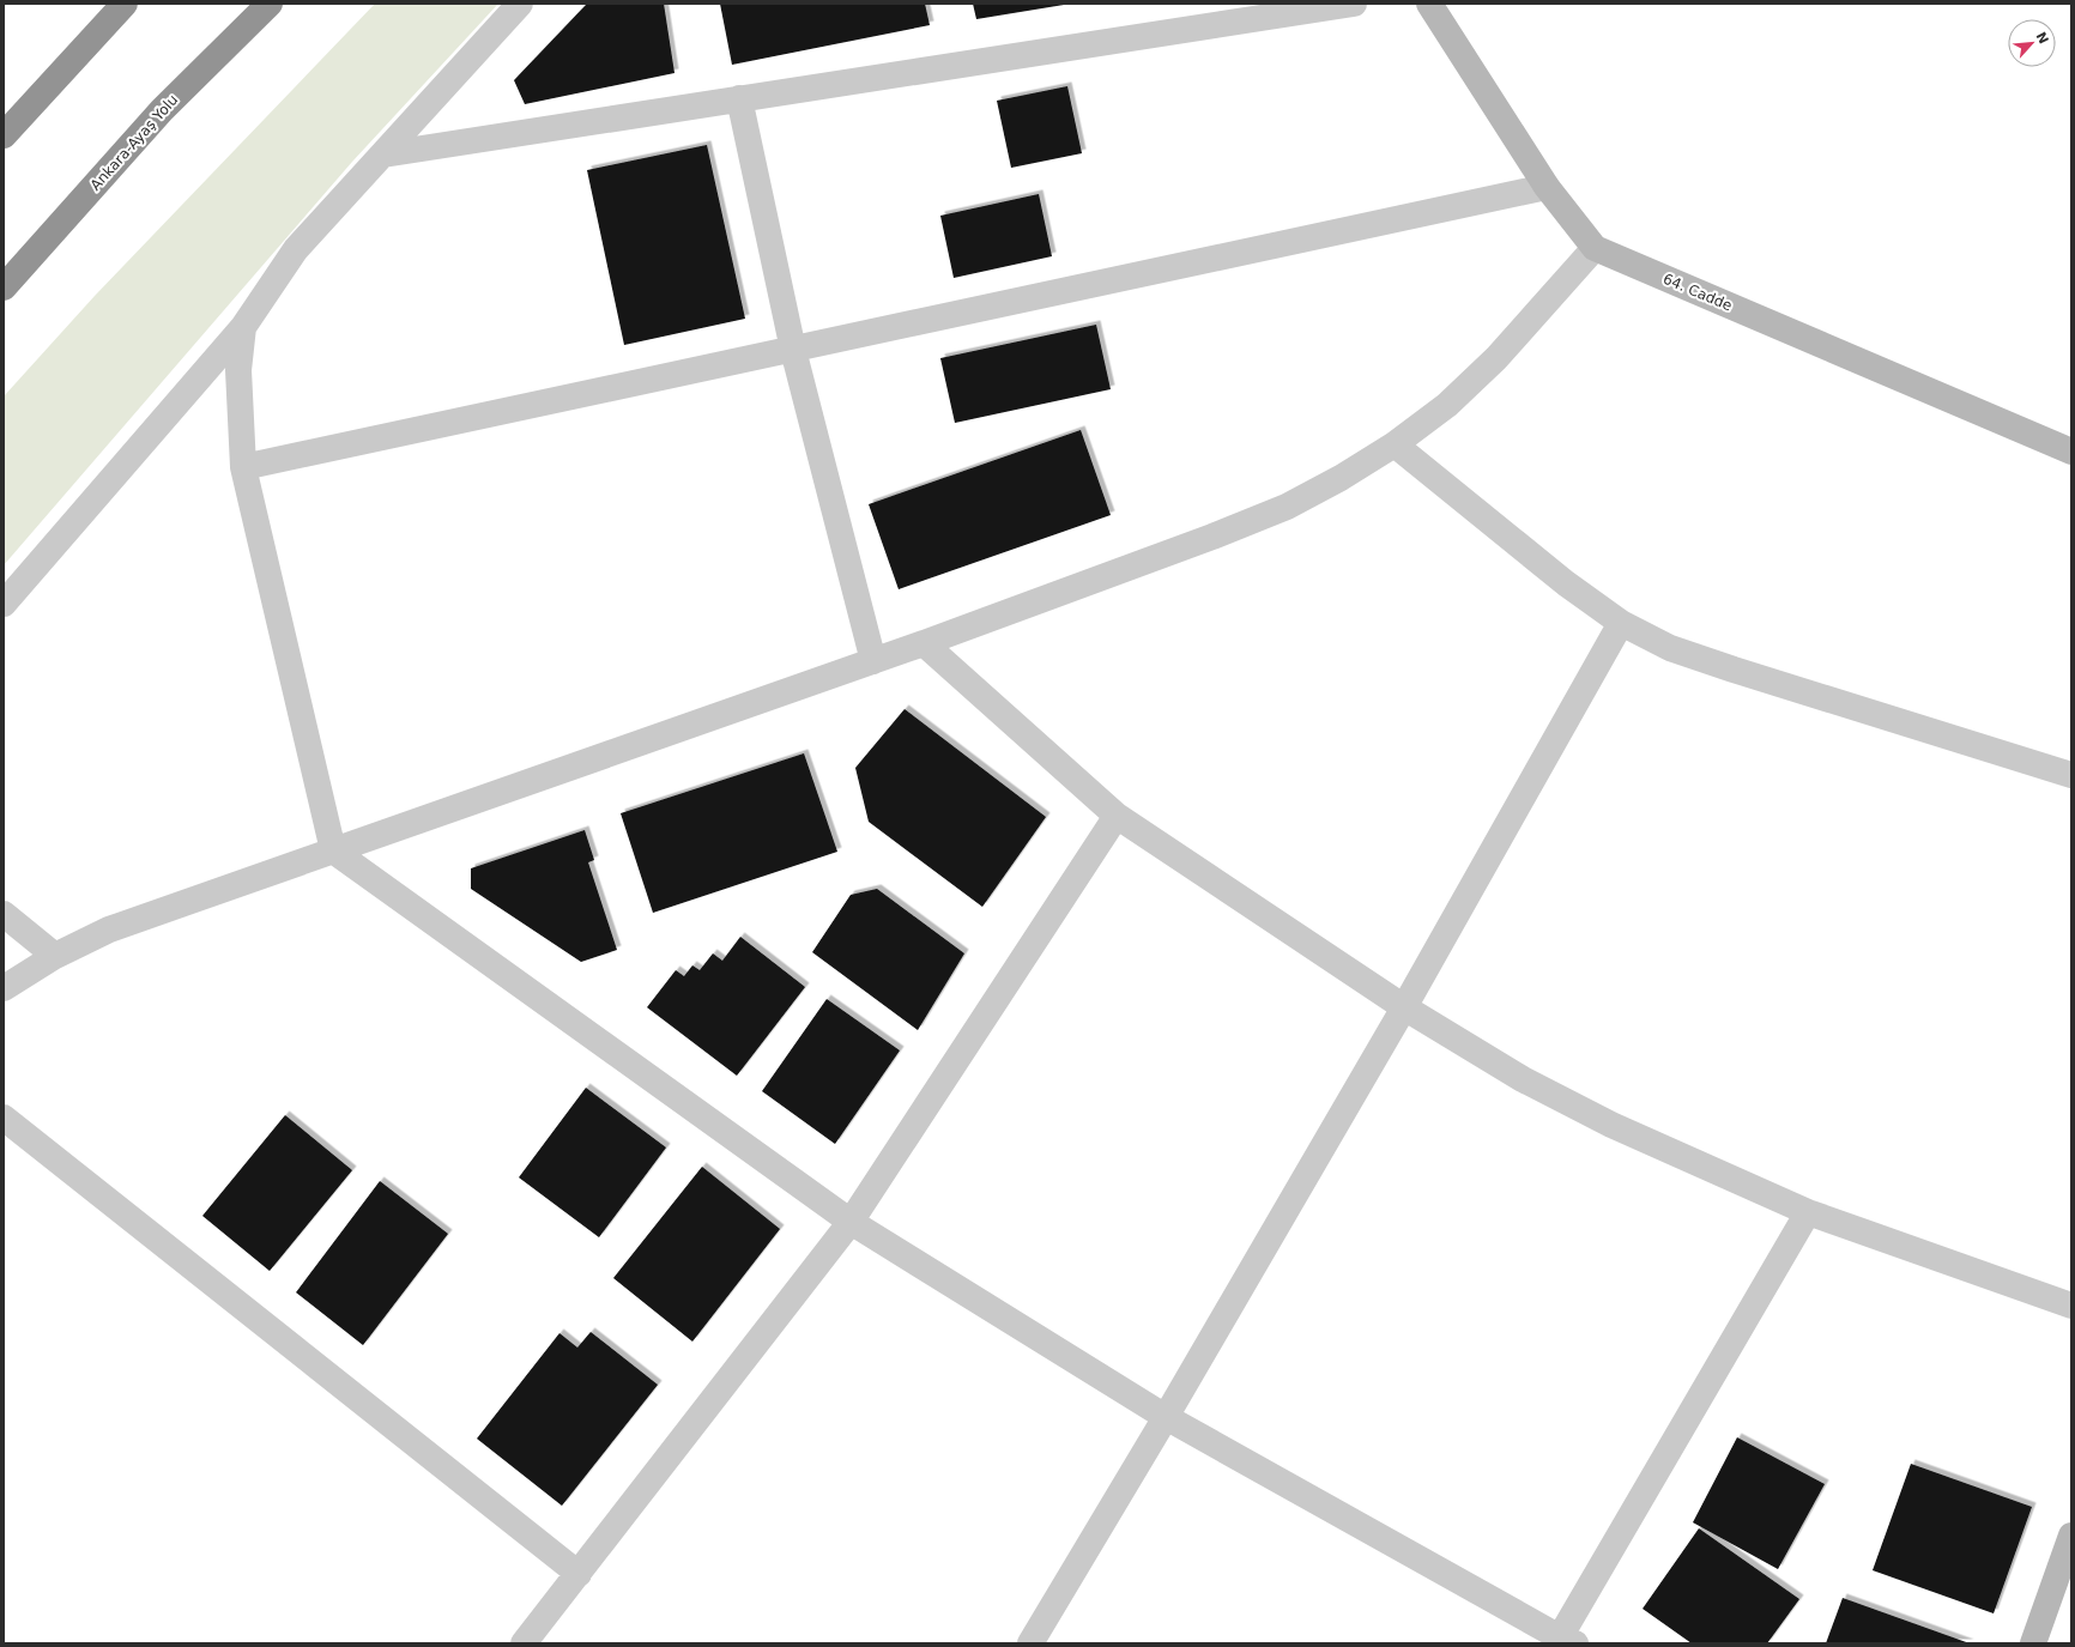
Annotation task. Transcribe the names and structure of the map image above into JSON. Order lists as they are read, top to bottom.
{
  "streets": {
    "highway": ["Ankara-Ayaş Yolu"],
    "main road": ["64. Cadde"]
  },
  "north": "top right"
}
